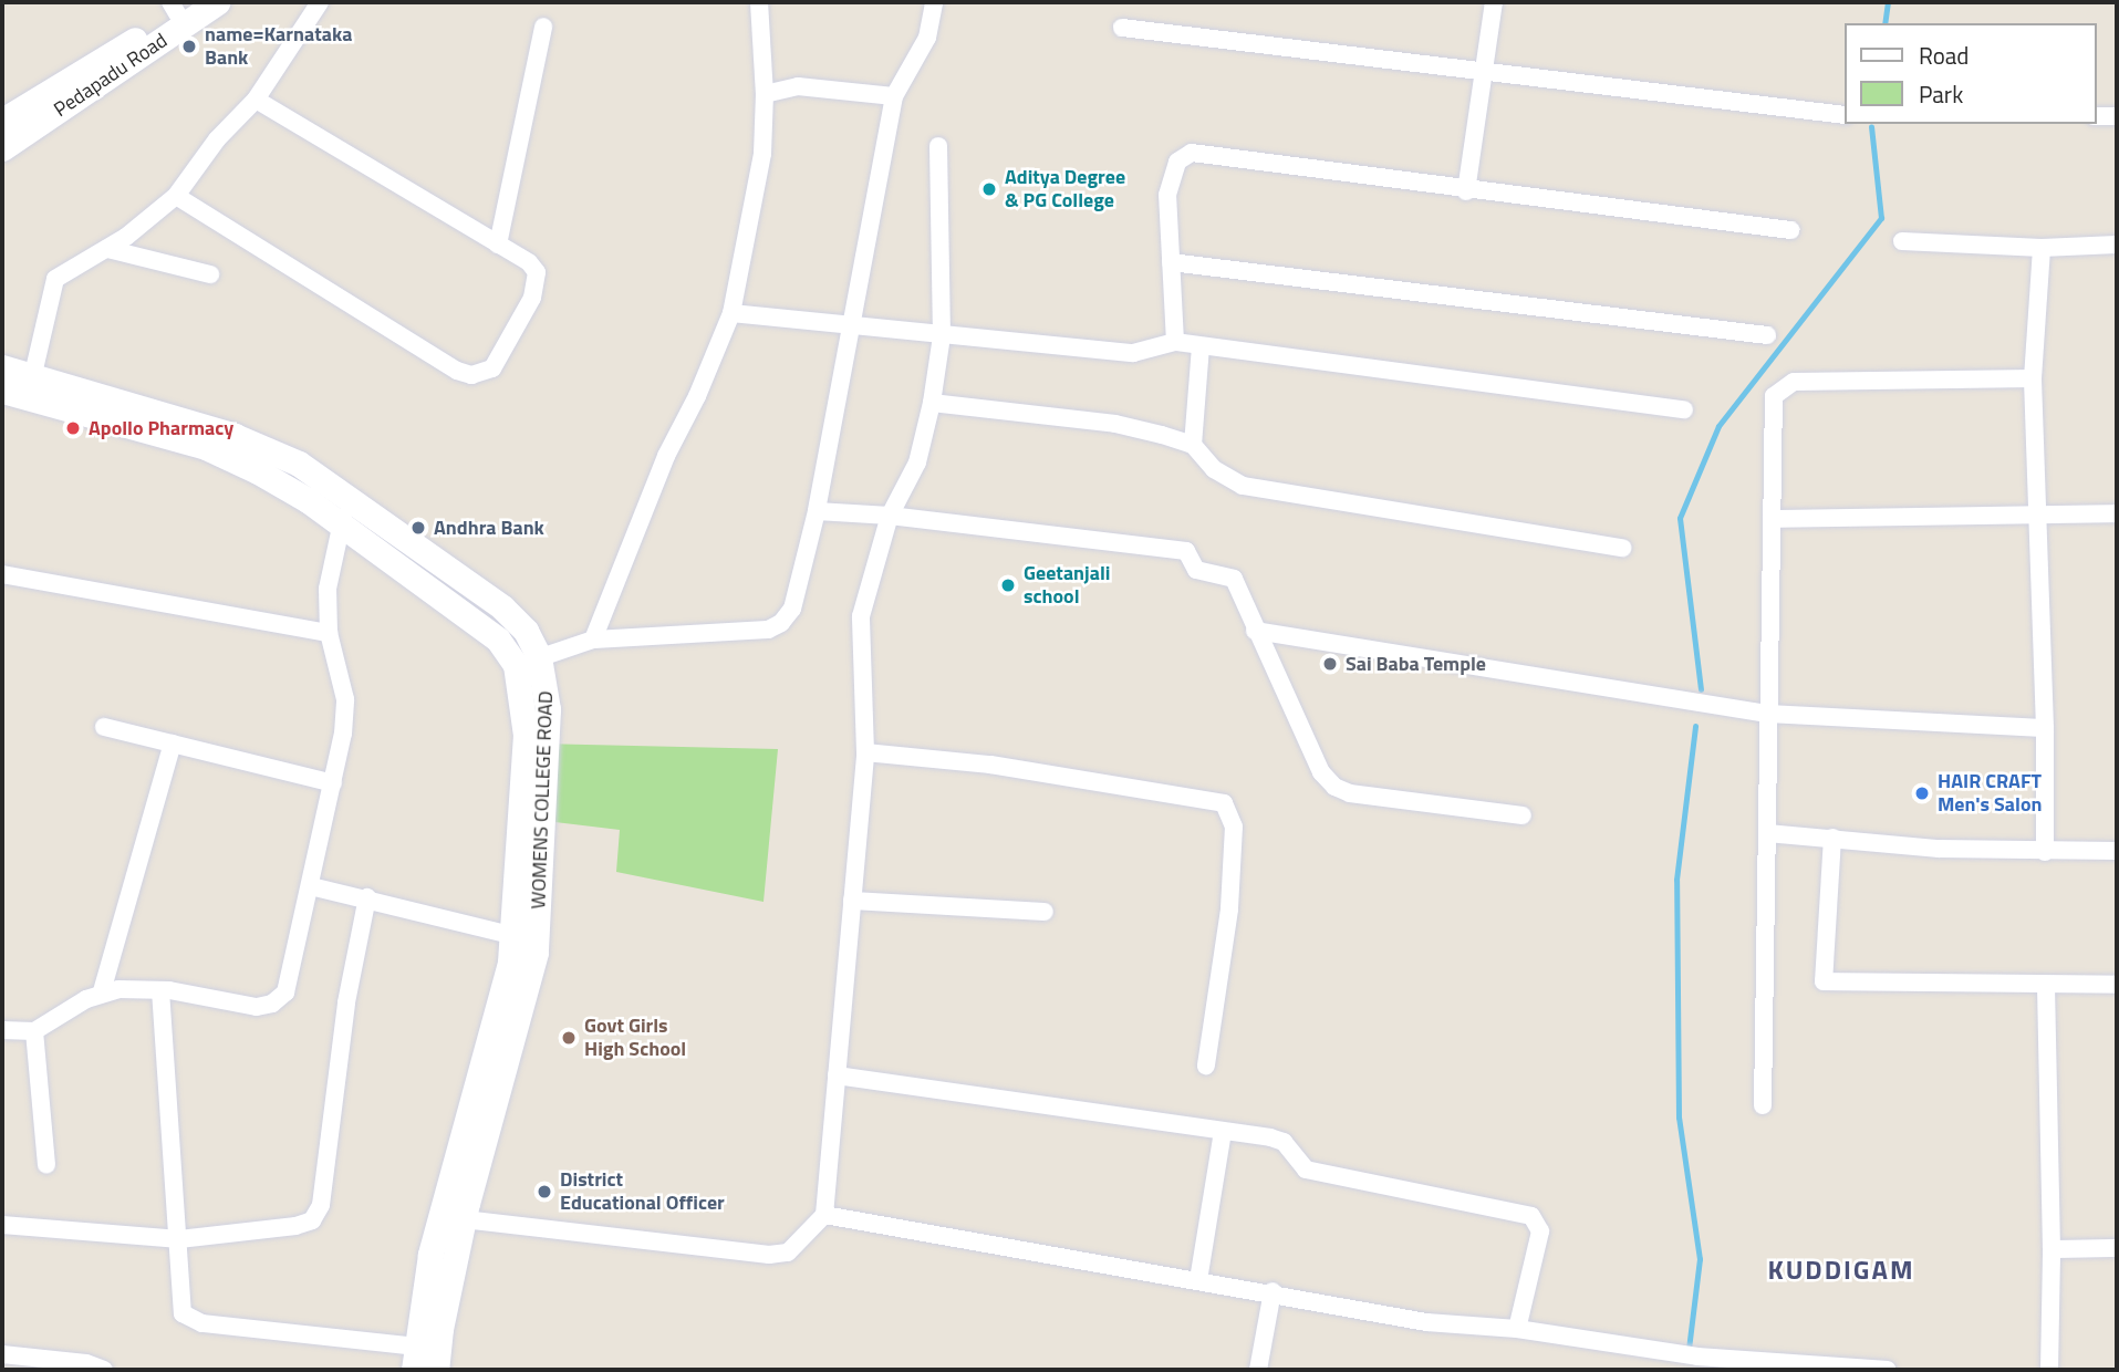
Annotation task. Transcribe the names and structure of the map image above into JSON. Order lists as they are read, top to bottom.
{
  "streets": {
    "main road": ["Pedapadu Road", "WOMENS COLLEGE ROAD"]
  },
  "districts": ["KUDDIGAM"],
  "places": [
    "name=Karnataka Bank",
    "Aditya Degree & PG College",
    "Apollo Pharmacy",
    "Andhra Bank",
    "Geetanjali school",
    "Sai Baba Temple",
    "HAIR CRAFT Men's Salon",
    "Govt Girls High School",
    "District Educational Officer"
  ],
  "legend": ["Road", "Park"]
}
